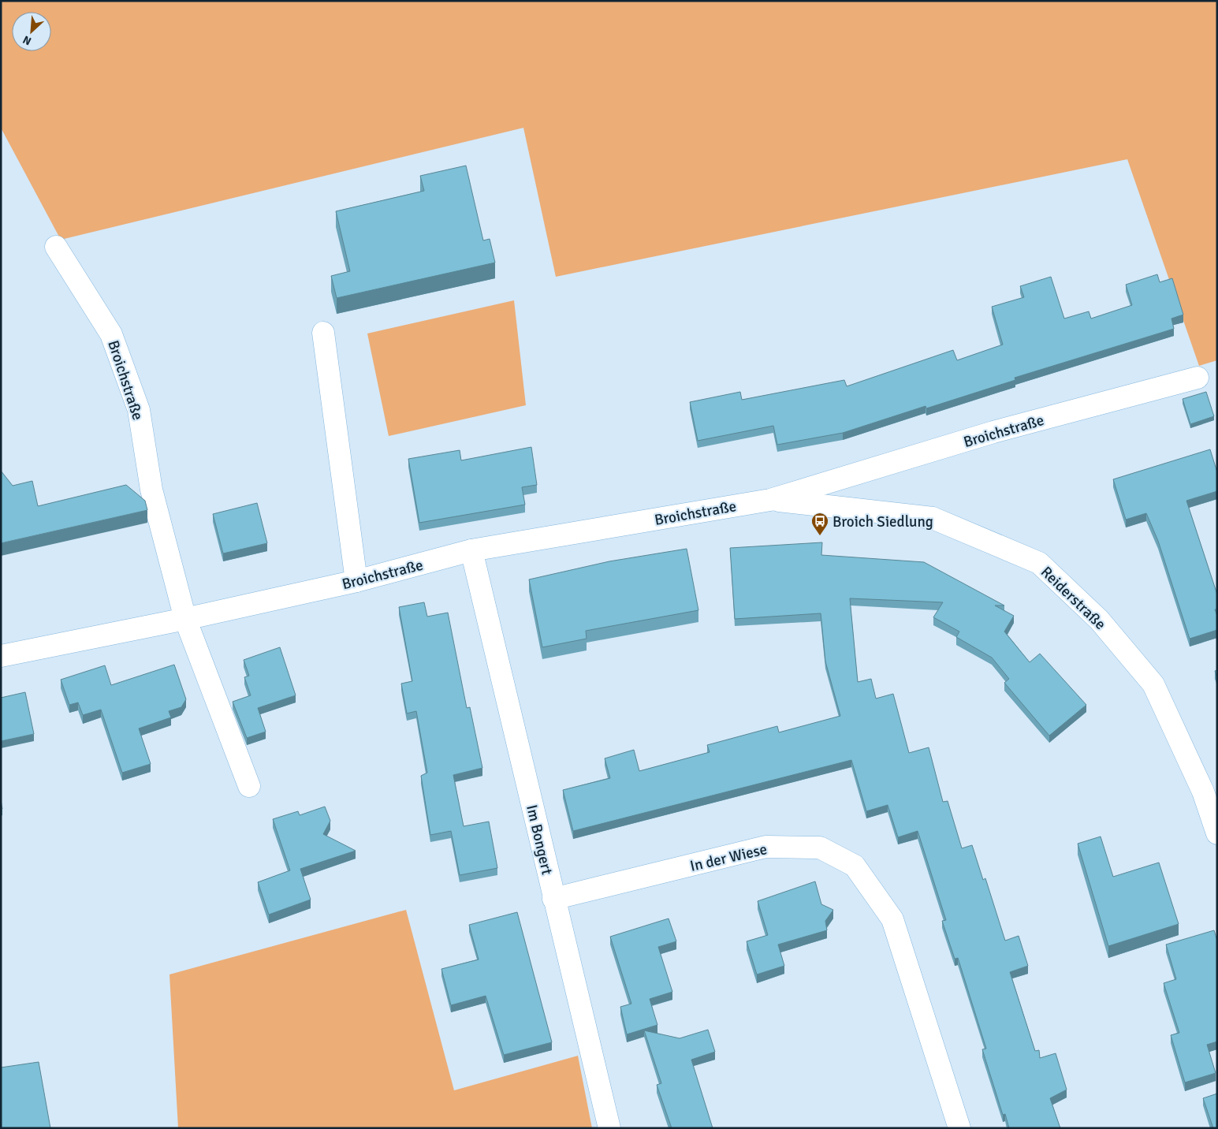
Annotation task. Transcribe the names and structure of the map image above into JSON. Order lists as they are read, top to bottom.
{
  "streets": {
    "street": [
      "Broichstraße",
      "Reiderstraße",
      "Im Bongert",
      "In der Wiese"
    ]
  },
  "crossings": [
    ["Broichstraße", "Reiderstraße"],
    ["Broichstraße", "Im Bongert"],
    ["Im Bongert", "In der Wiese"]
  ],
  "places": {
    "bus stop": ["Broich Siedlung"]
  },
  "north": "bottom left"
}
